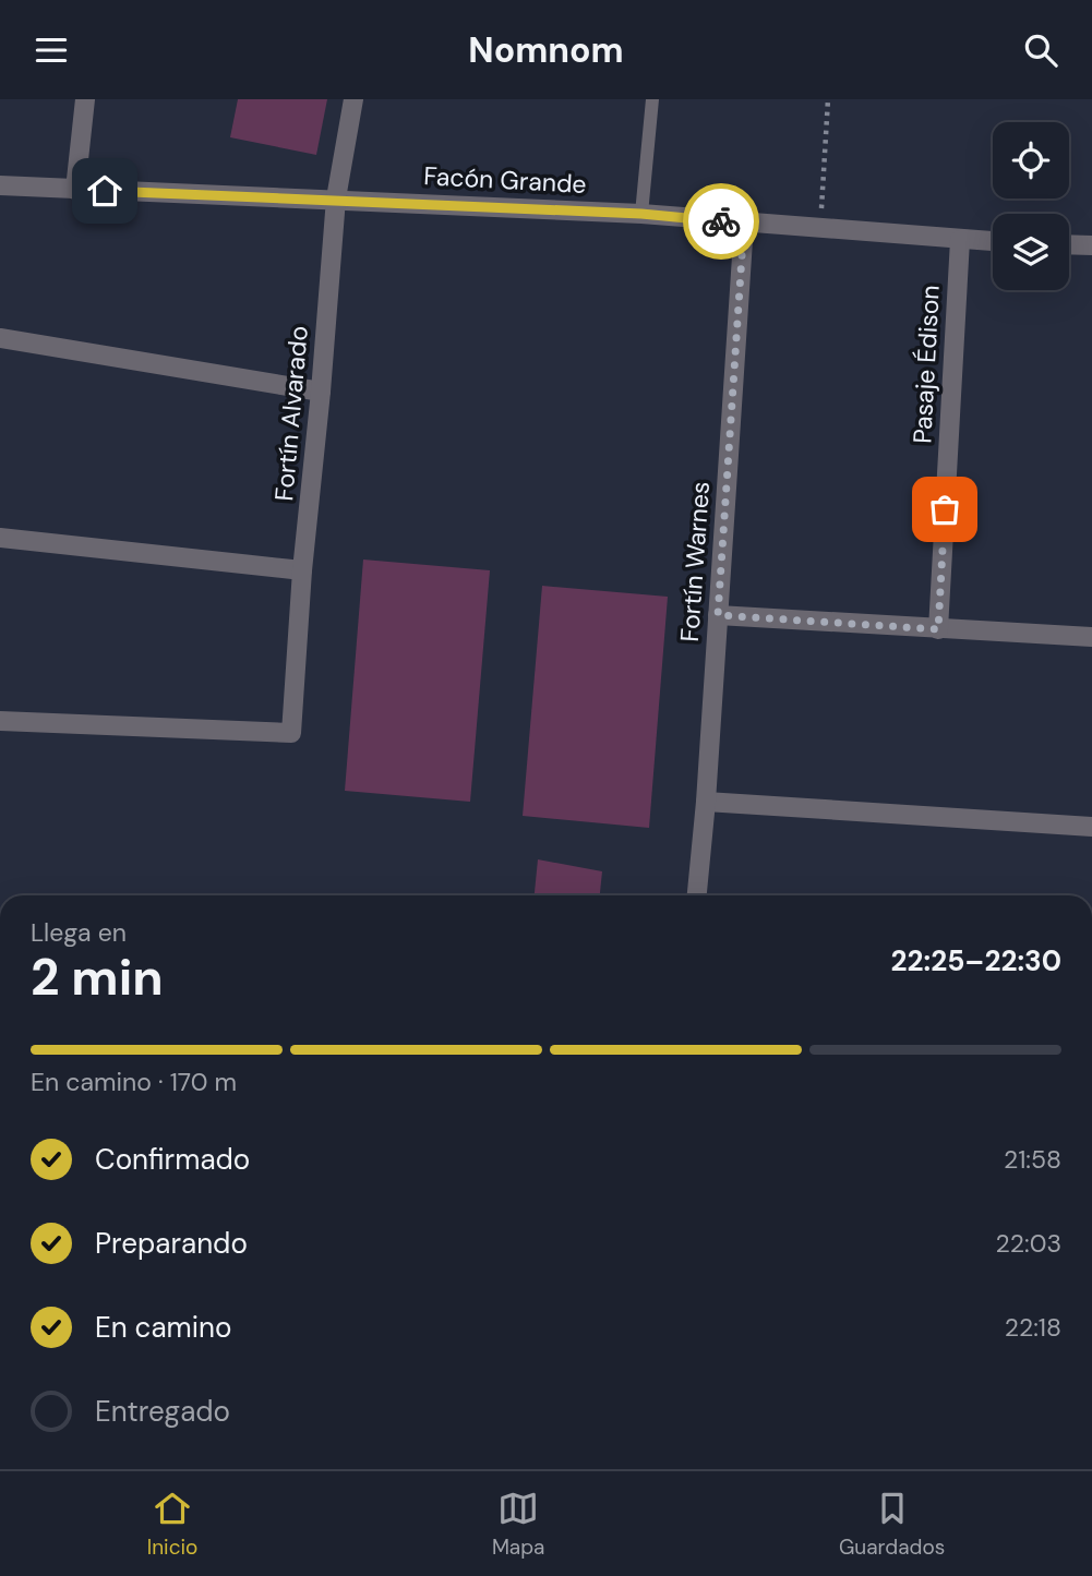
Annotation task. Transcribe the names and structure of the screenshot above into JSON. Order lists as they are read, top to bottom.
{
  "streets": {
    "street": [
      "Facón Grande",
      "Pasaje Édison",
      "Fortín Alvarado",
      "Fortín Warnes"
    ]
  },
  "crossings": [
    ["Facón Grande", "Pasaje Édison"],
    ["Facón Grande", "Fortín Alvarado"],
    ["Facón Grande", "Fortín Warnes"]
  ],
  "page": {
    "header": "Nomnom",
    "heading": ["2 min", "Llega en", "22:25–22:30"],
    "bar": "En camino · 170 m",
    "list": [
      ["Confirmado", "21:58"],
      ["Preparando", "22:03"],
      ["En camino", "22:18"],
      "Entregado"
    ],
    "tabs": ["Inicio", "Mapa", "Guardados"]
  }
}
